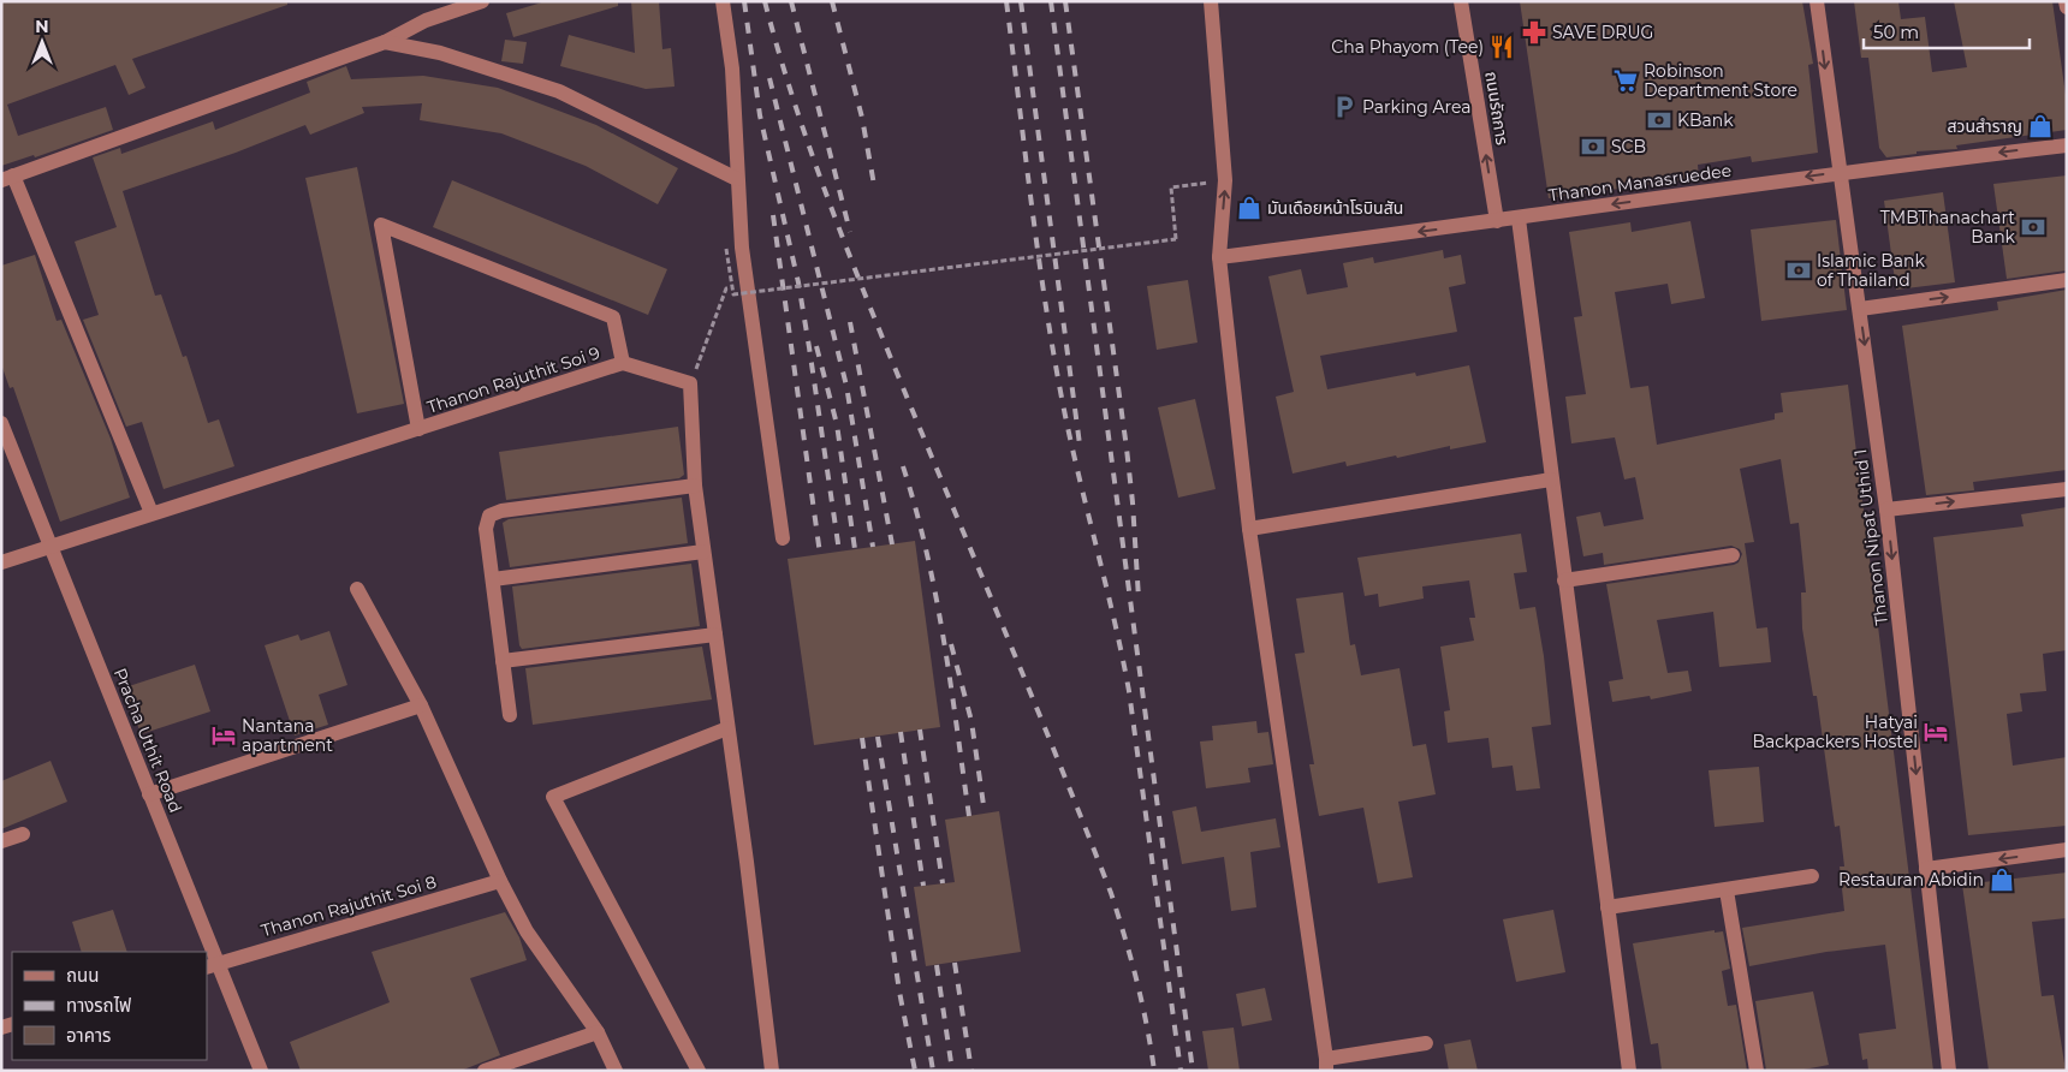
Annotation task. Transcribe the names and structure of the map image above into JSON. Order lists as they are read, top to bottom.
{
  "streets": {
    "street": [
      "ถนนรัถการ",
      "Thanon Manasruedee",
      "Thanon Rajuthit Soi 9",
      "Thanon Nipat Uthid 1",
      "Pracha Uthit Road",
      "Thanon Rajuthit Soi 8"
    ]
  },
  "crossings": [
    ["ถนนรัถการ", "Thanon Manasruedee"],
    ["Thanon Manasruedee", "Thanon Nipat Uthid 1"],
    ["Thanon Rajuthit Soi 9", "Pracha Uthit Road"],
    ["Pracha Uthit Road", "Thanon Rajuthit Soi 8"]
  ],
  "one_way": ["ถนนรัถการ", "Thanon Manasruedee", "Thanon Nipat Uthid 1"],
  "places": {
    "pharmacy": ["SAVE DRUG"],
    "restaurant": ["Cha Phayom (Tee)"],
    "supermarket": ["Robinson Department Store"],
    "parking": ["Parking Area"],
    "bank": [
      "KBank",
      "SCB",
      "TMBThanachart Bank",
      "Islamic Bank of Thailand"
    ],
    "shop": ["สวนสำราญ", "มันเดือยหน้าโรบินสัน", "Restauran Abidin"],
    "hotel": ["Hatyai Backpackers Hostel", "Nantana apartment"]
  },
  "legend": ["ถนน", "ทางรถไฟ", "อาคาร"],
  "scale_bar": "50 m",
  "north": "top"
}
